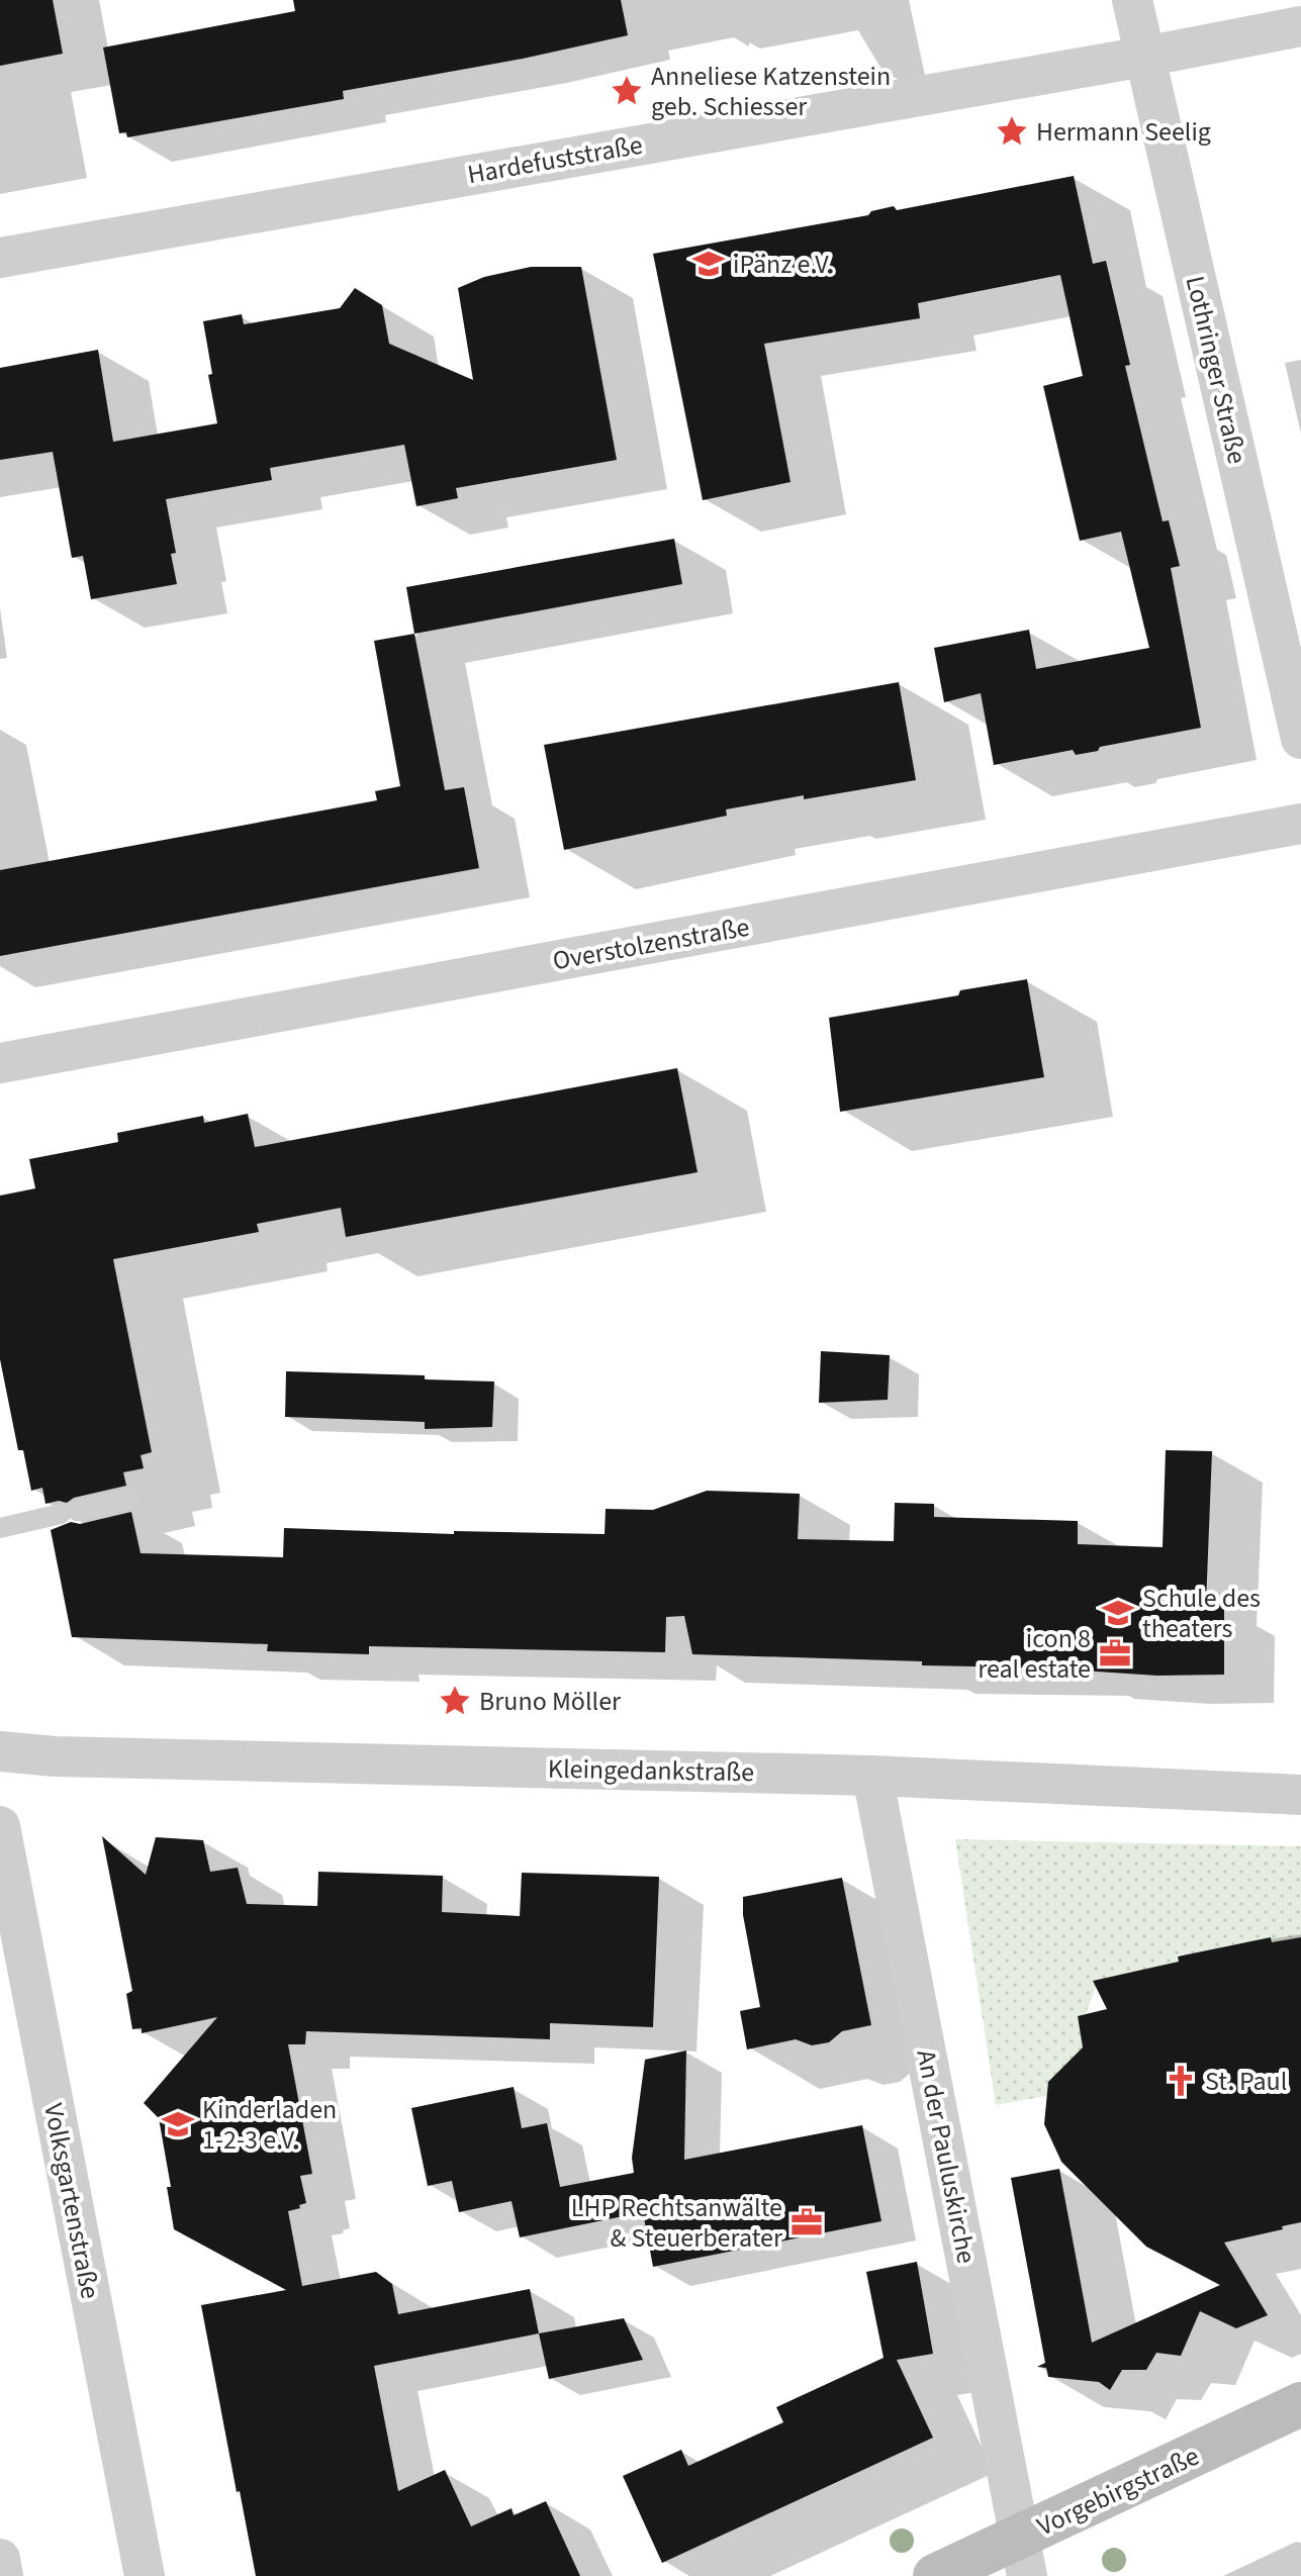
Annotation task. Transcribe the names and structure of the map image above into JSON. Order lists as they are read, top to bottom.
{
  "streets": {
    "main road": ["Vorgebirgstraße"],
    "street": [
      "Hardefuststraße",
      "Lothringer Straße",
      "Overstolzenstraße",
      "Kleingedankstraße",
      "An der Pauluskirche",
      "Volksgartenstraße"
    ]
  },
  "crossings": [
    ["Hardefuststraße", "Lothringer Straße"],
    ["Kleingedankstraße", "An der Pauluskirche"],
    ["An der Pauluskirche", "Vorgebirgstraße"]
  ],
  "places": {
    "place": ["Anneliese Katzenstein geb. Schiesser", "Hermann Seelig", "Bruno Möller"],
    "school or university": ["iPänz e.V.", "Schule des theaters", "Kinderladen 1-2-3 e.V."],
    "office": ["icon 8 real estate", "LHP Rechtsanwälte & Steuerberater"],
    "church": ["St. Paul"]
  }
}
